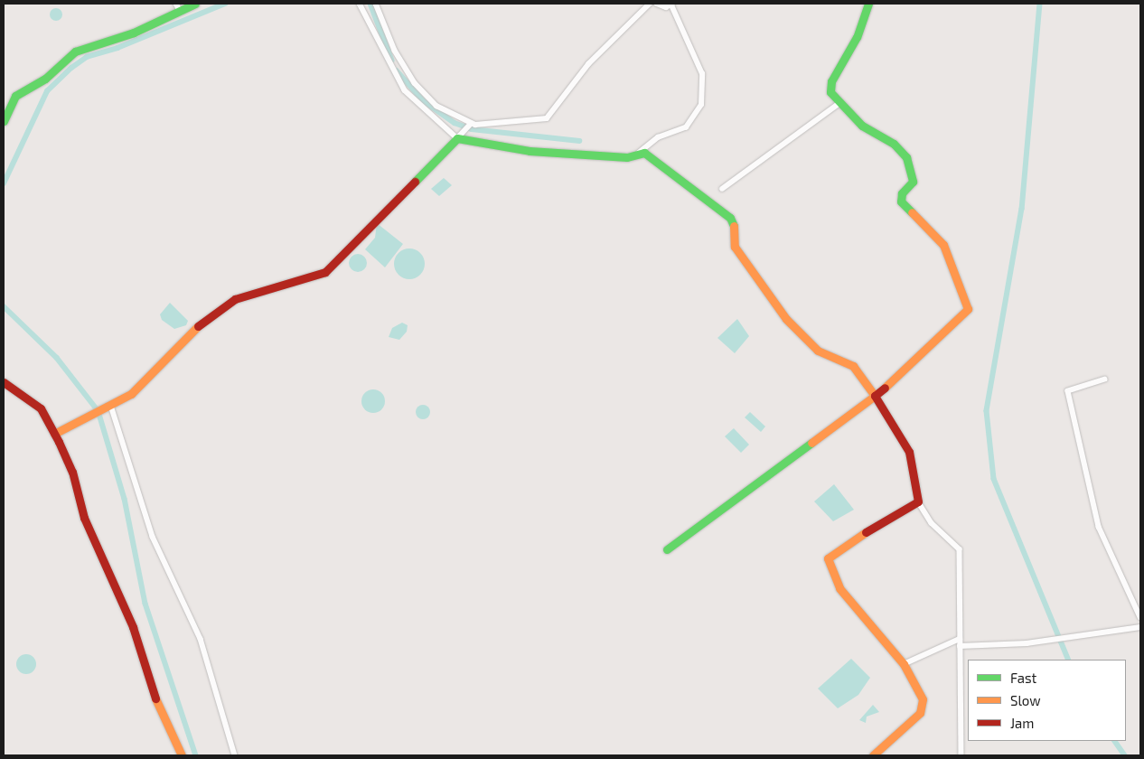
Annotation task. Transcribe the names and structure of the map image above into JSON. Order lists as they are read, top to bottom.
{
  "legend": ["Fast", "Slow", "Jam"]
}
